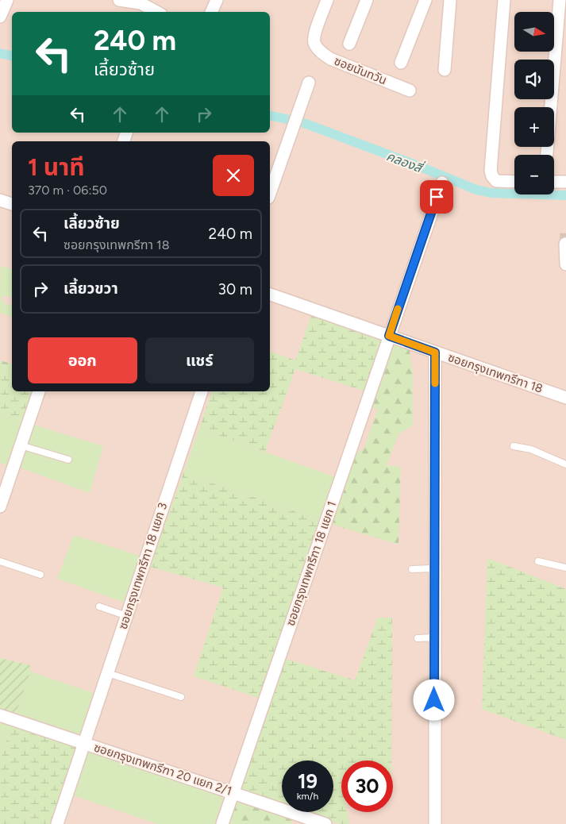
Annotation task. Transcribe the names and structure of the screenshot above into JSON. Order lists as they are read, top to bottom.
{
  "streets": {
    "street": [
      "ซอยนันทวัน",
      "ซอยกรุงเทพกรีฑา 18",
      "ซอยกรุงเทพกรีฑา 18 แยก 1",
      "ซอยกรุงเทพกรีฑา 18 แยก 3",
      "ซอยกรุงเทพกรีฑา 20 แยก 2/1"
    ]
  },
  "crossings": [
    ["ซอยกรุงเทพกรีฑา 18", "ซอยกรุงเทพกรีฑา 18 แยก 1"],
    ["ซอยกรุงเทพกรีฑา 18 แยก 1", "ซอยกรุงเทพกรีฑา 20 แยก 2/1"],
    ["ซอยกรุงเทพกรีฑา 18 แยก 3", "ซอยกรุงเทพกรีฑา 20 แยก 2/1"]
  ],
  "water": ["คลองสี่"],
  "north": "right",
  "page": {
    "map_buttons": ["+", "−"],
    "turn": ["240 m", "เลี้ยวซ้าย"],
    "heading": ["1 นาที", "370 m · 06:50"],
    "list": [
      {
        "name": "เลี้ยวซ้าย",
        "note": "ซอยกรุงเทพกรีฑา 18",
        "value": "240 m"
      },
      {
        "name": "เลี้ยวขวา",
        "value": "30 m"
      }
    ],
    "buttons": ["ออก", "แชร์"],
    "speed": "19 km/h",
    "limit": "30"
  }
}
